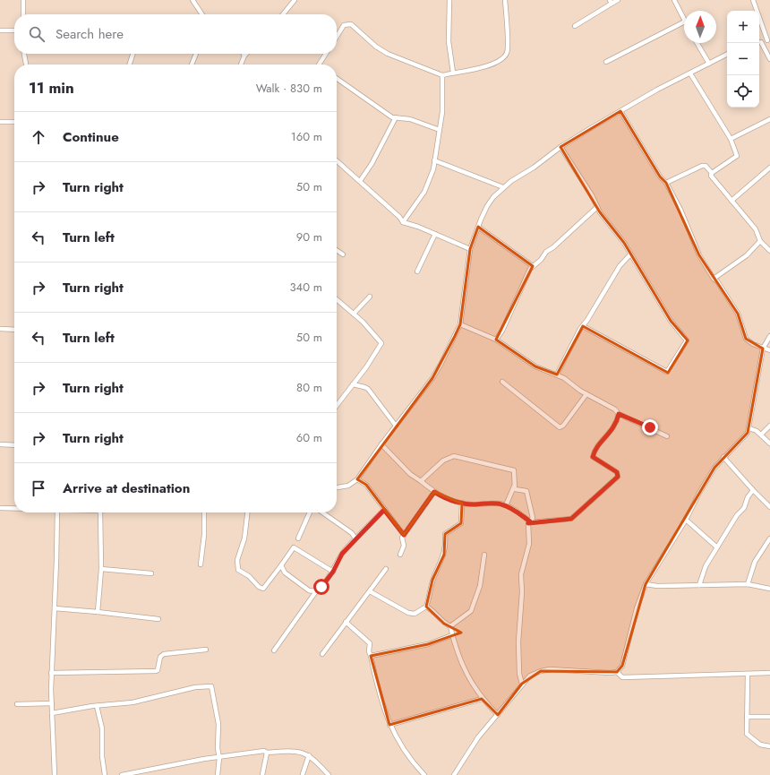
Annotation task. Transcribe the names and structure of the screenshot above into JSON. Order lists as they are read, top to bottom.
{
  "north": "top",
  "page": {
    "map_buttons": ["+", "−"],
    "search": "Search here",
    "heading": ["11 min", "Walk · 830 m"],
    "list": [
      ["Continue", "160 m"],
      ["Turn right", "50 m"],
      ["Turn left", "90 m"],
      ["Turn right", "340 m"],
      ["Turn left", "50 m"],
      ["Turn right", "80 m"],
      ["Turn right", "60 m"],
      "Arrive at destination"
    ]
  }
}
